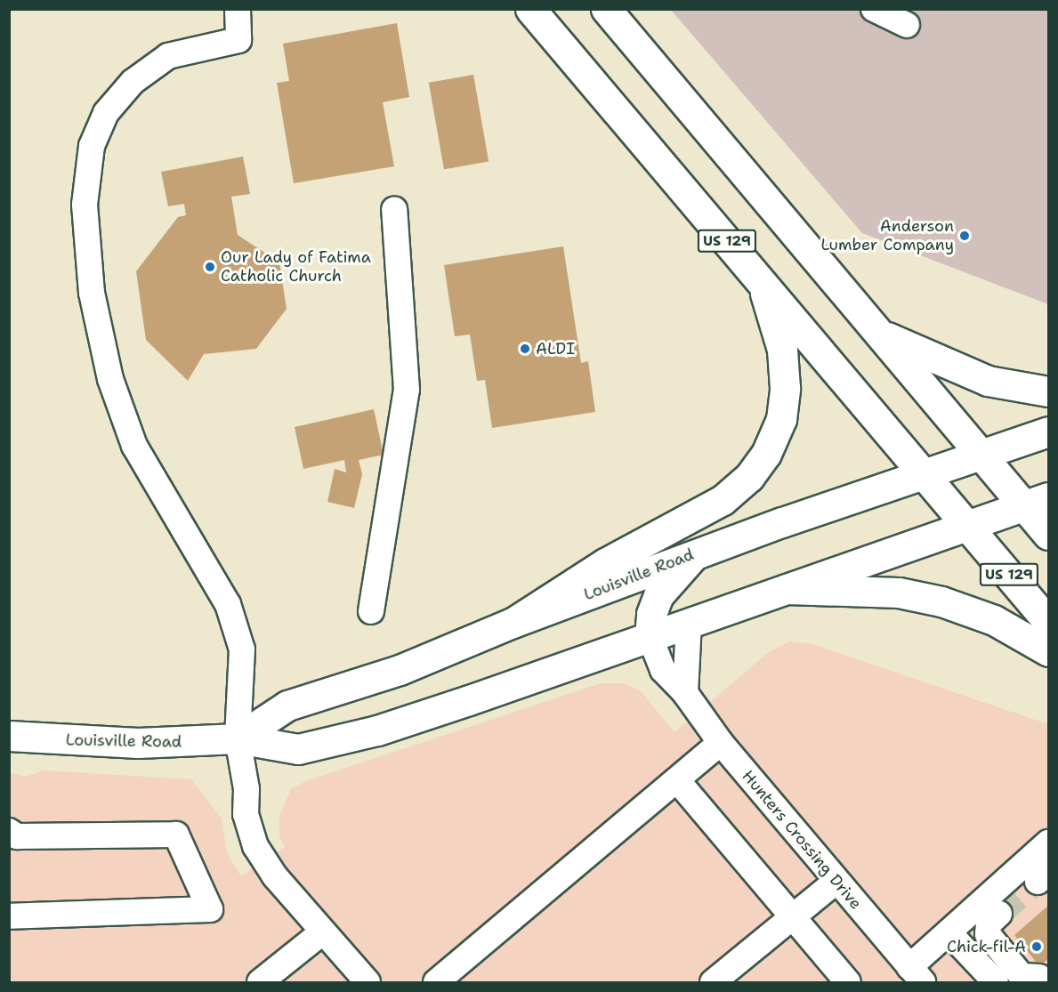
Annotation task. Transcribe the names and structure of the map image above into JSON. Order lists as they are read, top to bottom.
{
  "streets": {
    "main road": ["US 129", "Louisville Road"],
    "street": ["Hunters Crossing Drive"]
  },
  "crossings": [
    ["US 129", "Louisville Road"],
    ["Louisville Road", "Hunters Crossing Drive"]
  ],
  "places": [
    "Anderson Lumber Company",
    "Our Lady of Fatima Catholic Church",
    "ALDI",
    "Chick-fil-A"
  ]
}
